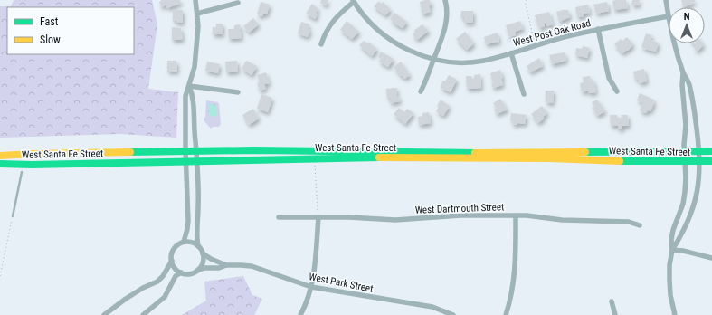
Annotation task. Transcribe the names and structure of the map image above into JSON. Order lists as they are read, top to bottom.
{
  "streets": {
    "street": [
      "West Post Oak Road",
      "West Santa Fe Street",
      "West Dartmouth Street",
      "West Park Street"
    ]
  },
  "legend": ["Fast", "Slow"],
  "north": "top"
}
